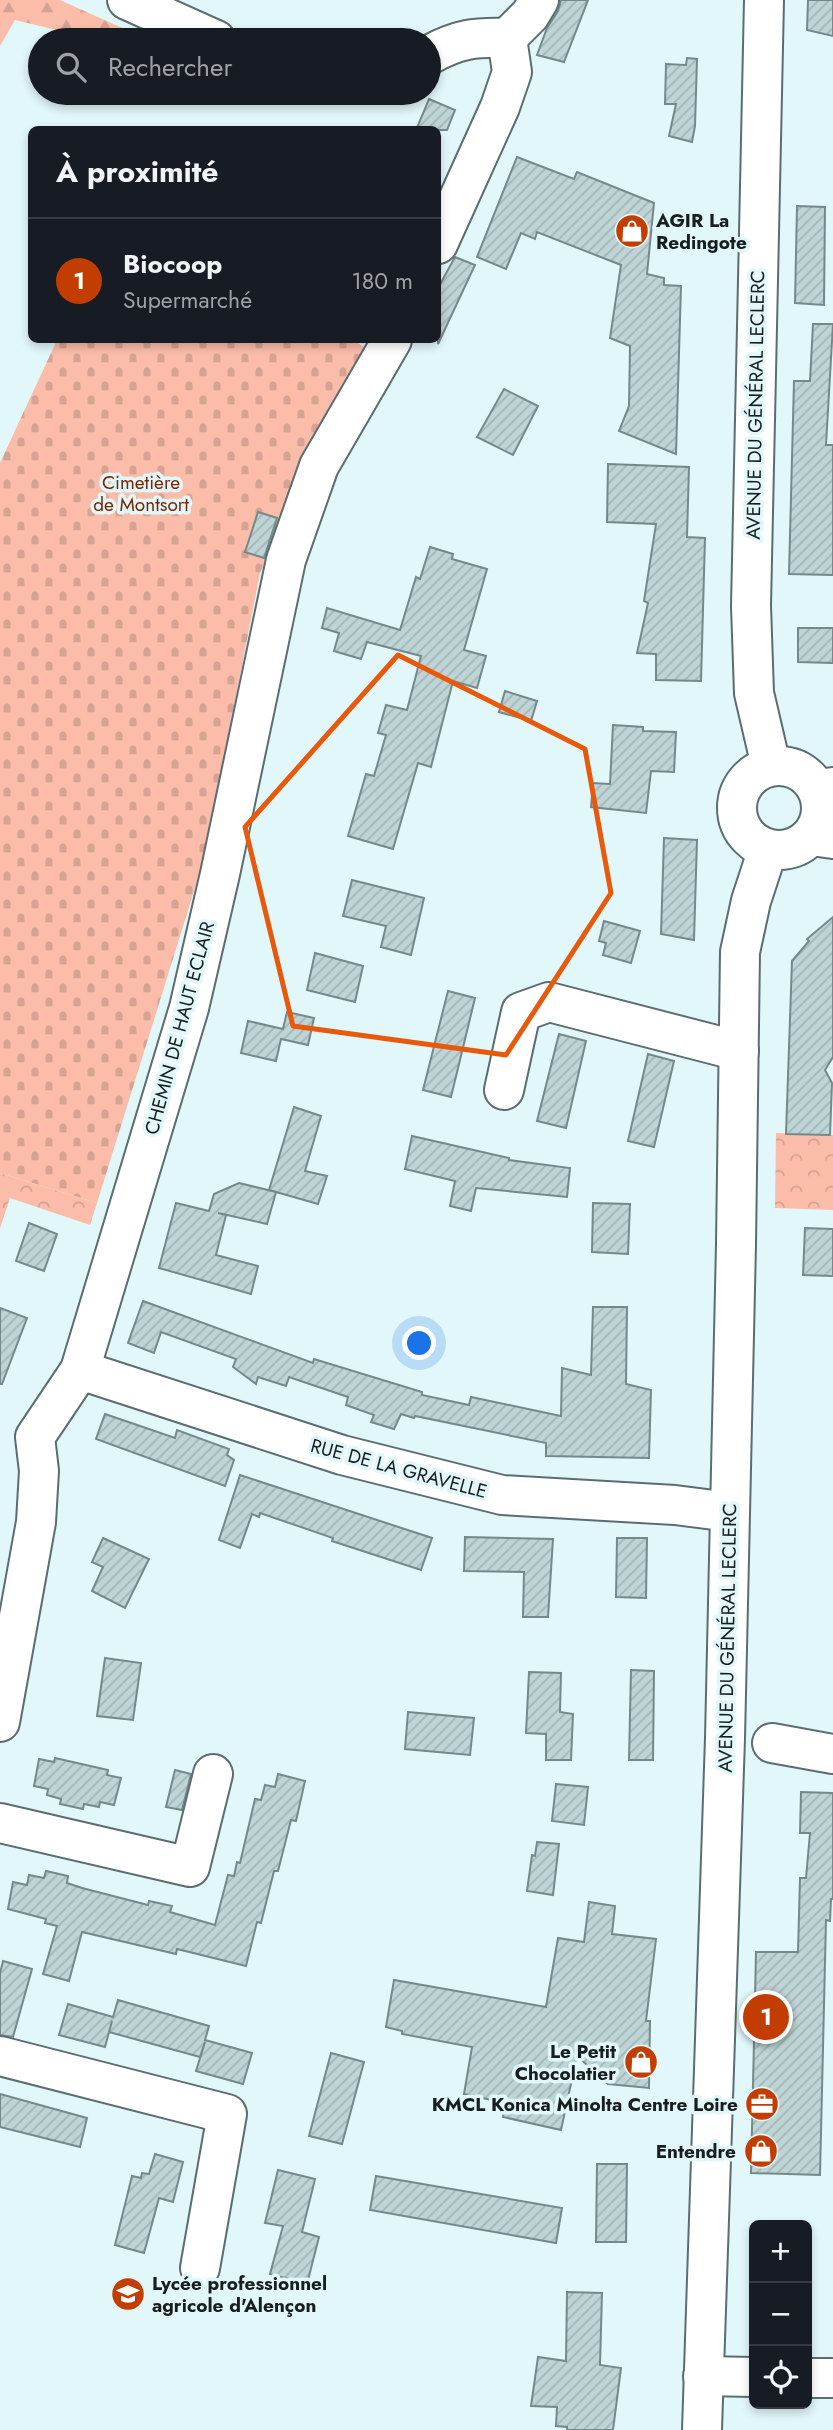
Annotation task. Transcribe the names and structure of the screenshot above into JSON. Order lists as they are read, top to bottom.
{
  "streets": {
    "street": ["AVENUE DU GÉNÉRAL LECLERC", "CHEMIN DE HAUT ECLAIR", "RUE DE LA GRAVELLE"]
  },
  "crossings": [
    ["AVENUE DU GÉNÉRAL LECLERC", "RUE DE LA GRAVELLE"],
    ["CHEMIN DE HAUT ECLAIR", "RUE DE LA GRAVELLE"]
  ],
  "parks": ["Cimetière de Montsort"],
  "places": {
    "shop": ["AGIR La Redingote", "Le Petit Chocolatier", "Entendre"],
    "office": ["KMCL Konica Minolta Centre Loire"],
    "school or university": ["Lycée professionnel agricole d'Alençon"]
  },
  "page": {
    "search": "Rechercher",
    "heading": "À proximité",
    "list": [
      {
        "mark": "1",
        "name": "Biocoop",
        "note": "Supermarché",
        "value": "180 m"
      }
    ],
    "pins": "1",
    "map_buttons": ["+", "−"]
  }
}
